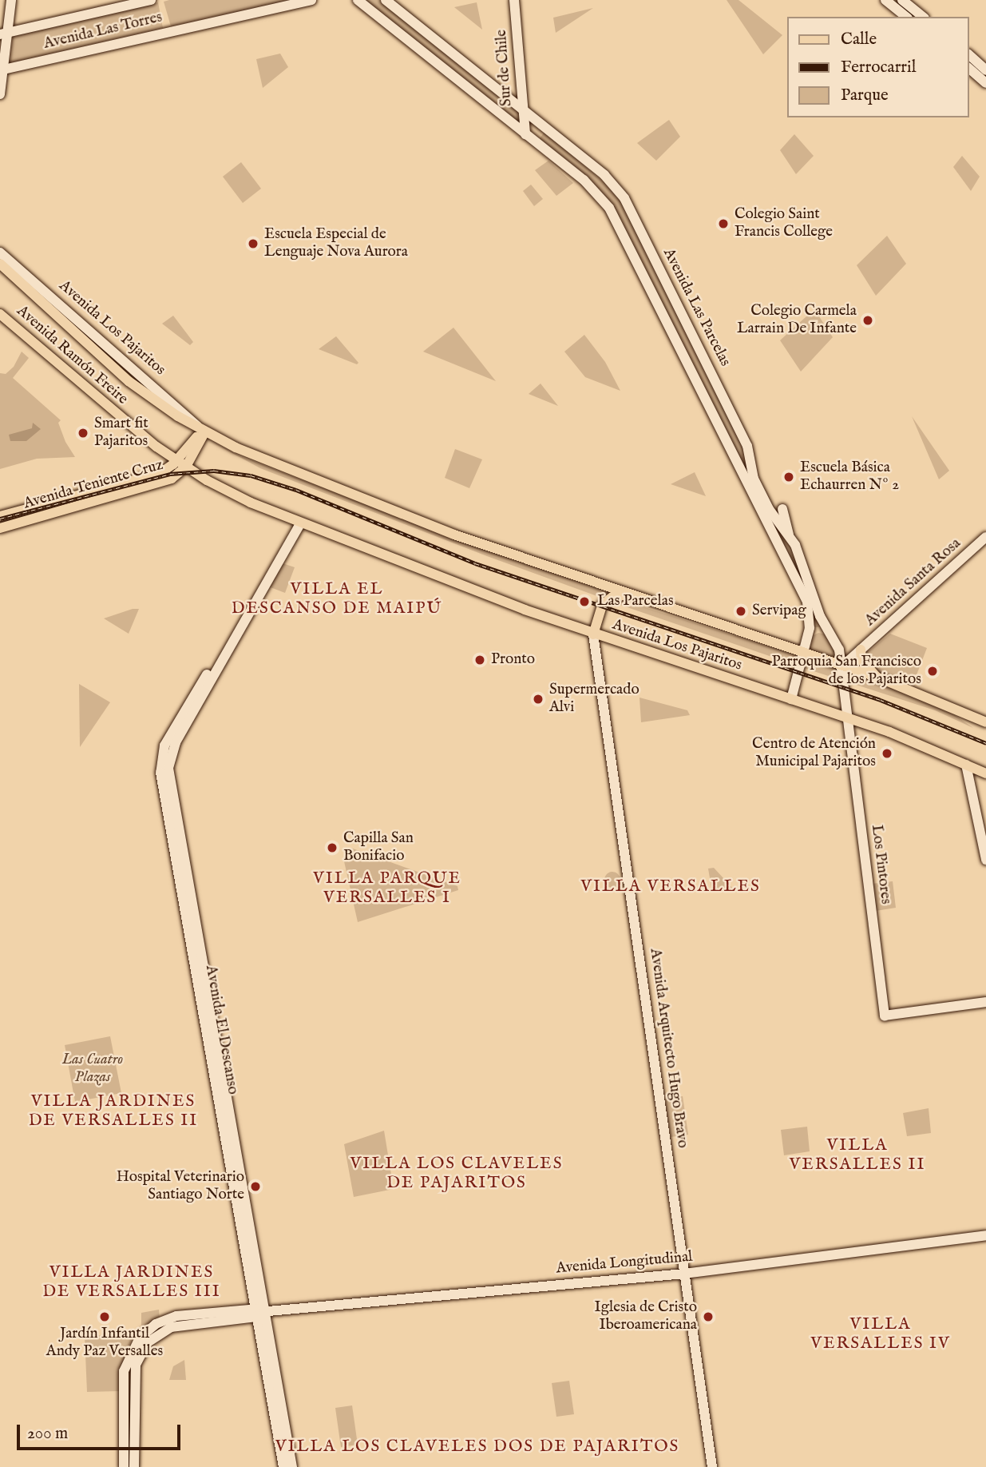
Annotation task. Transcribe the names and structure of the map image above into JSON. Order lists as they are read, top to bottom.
{
  "streets": {
    "main road": ["Avenida Los Pajaritos", "Avenida Ramón Freire", "Avenida Teniente Cruz"],
    "street": [
      "Avenida Las Torres",
      "Sur de Chile",
      "Avenida Las Parcelas",
      "Avenida Santa Rosa",
      "Los Pintores",
      "Avenida El Descanso",
      "Avenida Arquitecto Hugo Bravo",
      "Avenida Longitudinal"
    ]
  },
  "crossings": [
    ["Sur de Chile", "Avenida Las Parcelas"],
    ["Avenida Las Parcelas", "Avenida Los Pajaritos"],
    ["Avenida Las Parcelas", "Avenida Santa Rosa"],
    ["Avenida Las Parcelas", "Los Pintores"],
    ["Avenida Los Pajaritos", "Avenida Ramón Freire"],
    ["Avenida Los Pajaritos", "Avenida Teniente Cruz"],
    ["Avenida Los Pajaritos", "Avenida Santa Rosa"],
    ["Avenida Los Pajaritos", "Los Pintores"],
    ["Avenida Los Pajaritos", "Avenida El Descanso"],
    ["Avenida Los Pajaritos", "Avenida Arquitecto Hugo Bravo"],
    ["Avenida Ramón Freire", "Avenida Teniente Cruz"],
    ["Avenida El Descanso", "Avenida Longitudinal"],
    ["Avenida Arquitecto Hugo Bravo", "Avenida Longitudinal"]
  ],
  "districts": [
    "VILLA EL DESCANSO DE MAIPÚ",
    "VILLA PARQUE VERSALLES I",
    "VILLA VERSALLES",
    "VILLA JARDINES DE VERSALLES II",
    "VILLA VERSALLES II",
    "VILLA LOS CLAVELES DE PAJARITOS",
    "VILLA JARDINES DE VERSALLES III",
    "VILLA VERSALLES IV",
    "VILLA LOS CLAVELES DOS DE PAJARITOS"
  ],
  "parks": ["Las Cuatro Plazas"],
  "places": [
    "Colegio Saint Francis College",
    "Escuela Especial de Lenguaje Nova Aurora",
    "Colegio Carmela Larrain De Infante",
    "Smart fit Pajaritos",
    "Escuela Básica Echaurren Nº 2",
    "Las Parcelas",
    "Servipag",
    "Pronto",
    "Parroquia San Francisco de los Pajaritos",
    "Supermercado Alvi",
    "Centro de Atención Municipal Pajaritos",
    "Capilla San Bonifacio",
    "Hospital Veterinario Santiago Norte",
    "Jardín Infantil Andy Paz Versalles",
    "Iglesia de Cristo Iberoamericana"
  ],
  "legend": ["Calle", "Ferrocarril", "Parque"],
  "scale_bar": "200 m"
}
